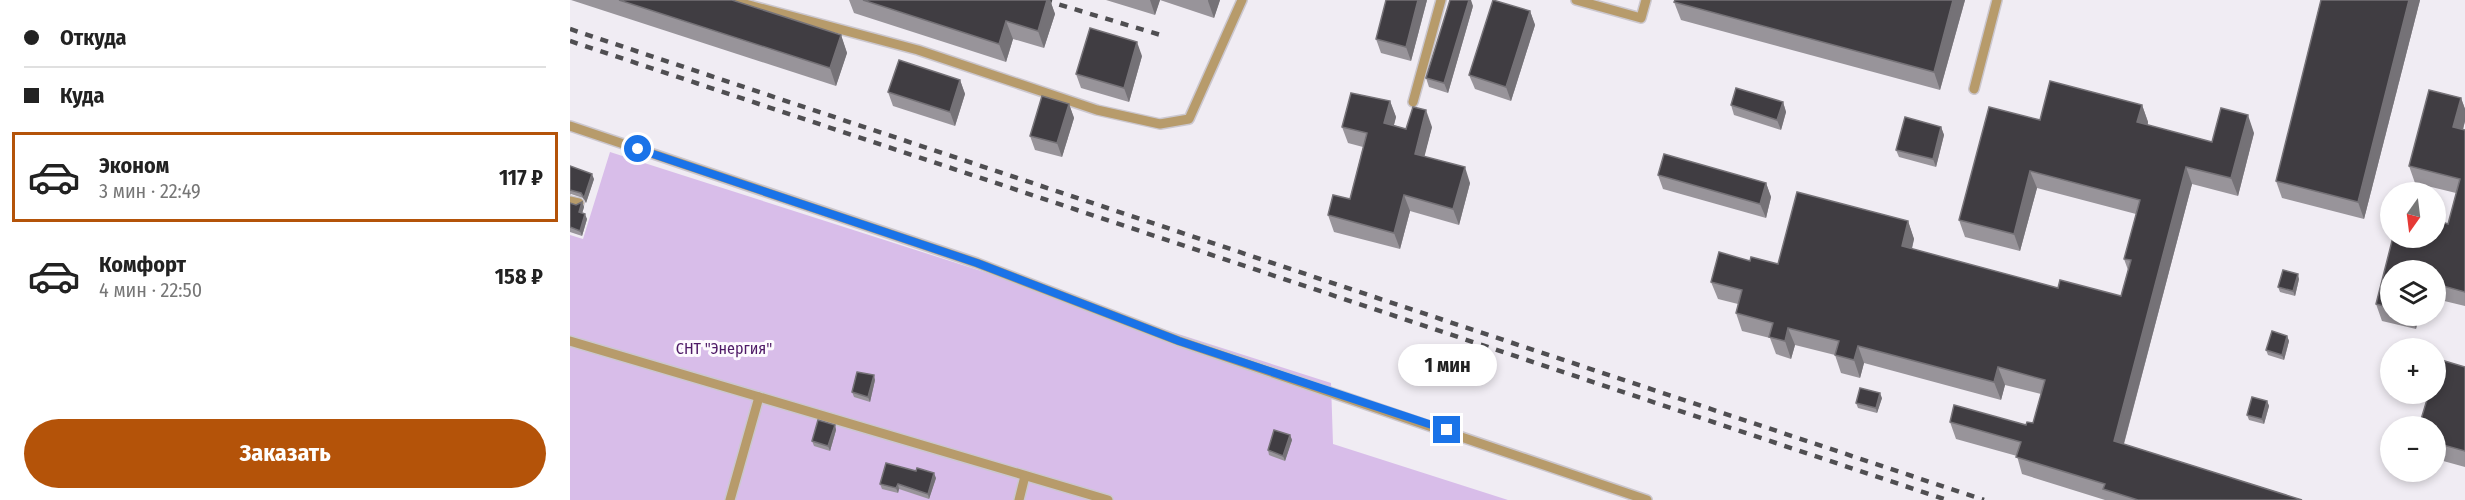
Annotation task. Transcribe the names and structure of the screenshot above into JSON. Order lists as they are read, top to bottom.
{
  "parks": ["СНТ \"Энергия\""],
  "north": "bottom",
  "page": {
    "banner": ["Откуда", "Куда"],
    "list": [
      {
        "name": "Эконом",
        "note": "3 мин · 22:49",
        "value": "117 ₽"
      },
      {
        "name": "Комфорт",
        "note": "4 мин · 22:50",
        "value": "158 ₽"
      }
    ],
    "map_buttons": ["+", "−"],
    "bubble": "1 мин",
    "buttons": "Заказать"
  }
}
